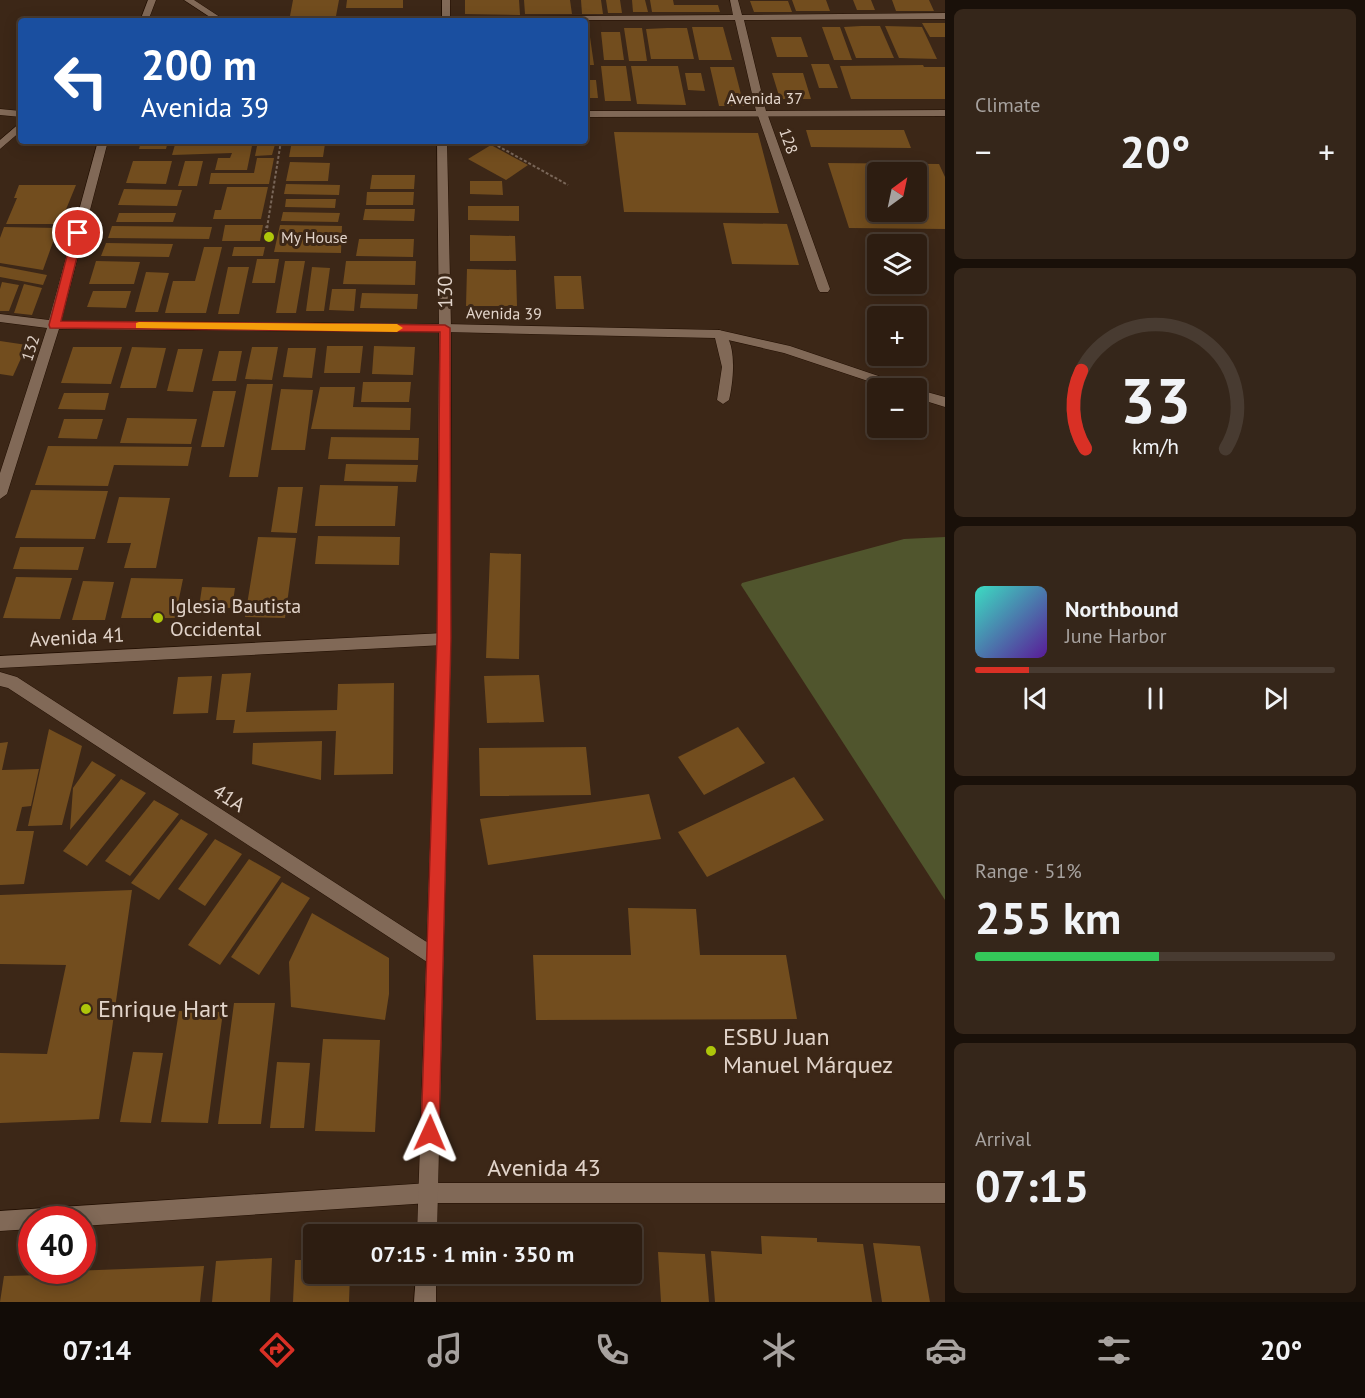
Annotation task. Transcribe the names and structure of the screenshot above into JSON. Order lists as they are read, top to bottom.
{
  "streets": {
    "street": [
      "Avenida 37",
      "128",
      "130",
      "Avenida 39",
      "132",
      "Avenida 41",
      "41A",
      "Avenida 43"
    ]
  },
  "crossings": [
    ["Avenida 37", "128"],
    ["130", "Avenida 39"],
    ["130", "Avenida 41"],
    ["130", "41A"],
    ["130", "Avenida 43"],
    ["Avenida 39", "132"]
  ],
  "places": [
    "My House",
    "Iglesia Bautista Occidental",
    "Enrique Hart",
    "ESBU Juan Manuel Márquez"
  ],
  "north": "top right",
  "page": {
    "tile": [
      "Climate",
      ["Range · 51%", "255 km"],
      ["Arrival", "07:15"]
    ],
    "turn": ["200 m", "Avenida 39"],
    "heat": ["−", "20°", "+"],
    "map_buttons": ["+", "−"],
    "song": ["Northbound", "June Harbor"],
    "limit": "40",
    "trip": "07:15 · 1 min · 350 m",
    "tabs": ["07:14", "20°"],
    "gauge": ["33", "km/h"]
  }
}
